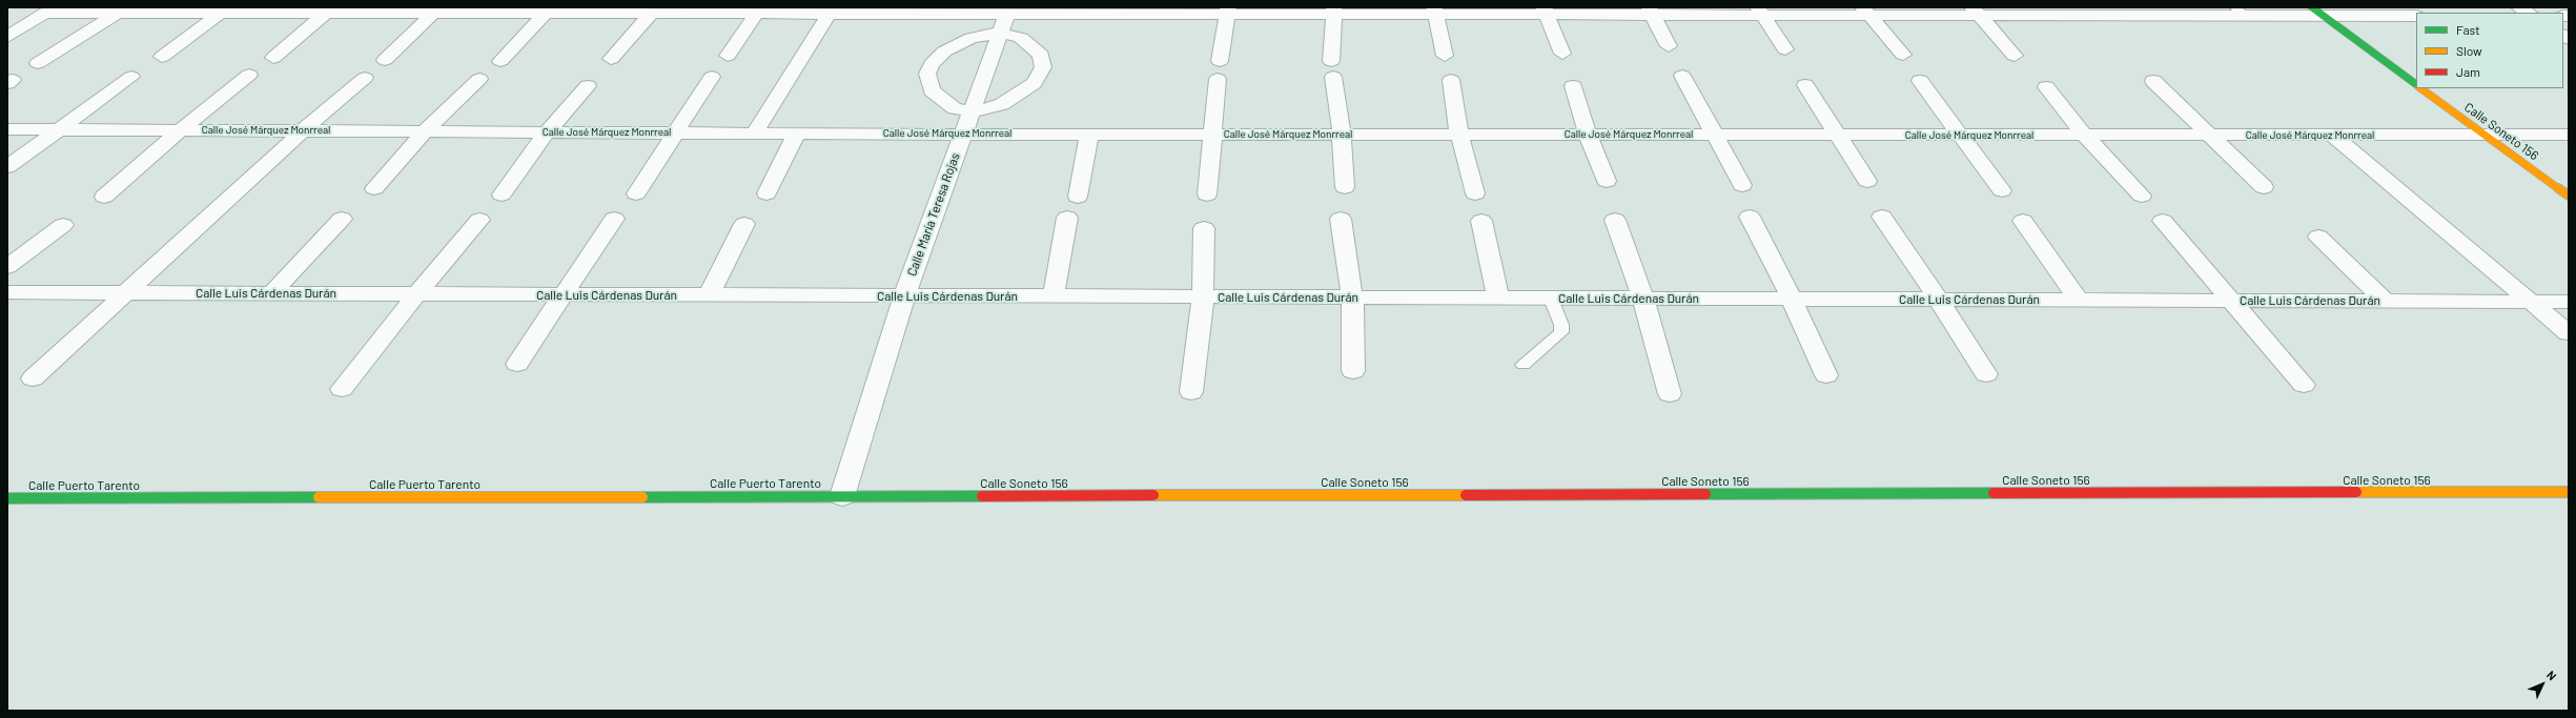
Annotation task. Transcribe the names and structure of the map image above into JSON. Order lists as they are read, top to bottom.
{
  "streets": {
    "street": [
      "Calle José Márquez Monrreal",
      "Calle Soneto 156",
      "Calle María Teresa Rojas",
      "Calle Luis Cárdenas Durán",
      "Calle Puerto Tarento"
    ]
  },
  "crossings": [
    ["Calle José Márquez Monrreal", "Calle Soneto 156"],
    ["Calle José Márquez Monrreal", "Calle María Teresa Rojas"],
    ["Calle Soneto 156", "Calle María Teresa Rojas"],
    ["Calle Soneto 156", "Calle Puerto Tarento"],
    ["Calle María Teresa Rojas", "Calle Luis Cárdenas Durán"],
    ["Calle María Teresa Rojas", "Calle Puerto Tarento"]
  ],
  "legend": ["Fast", "Slow", "Jam"],
  "north": "top right"
}
